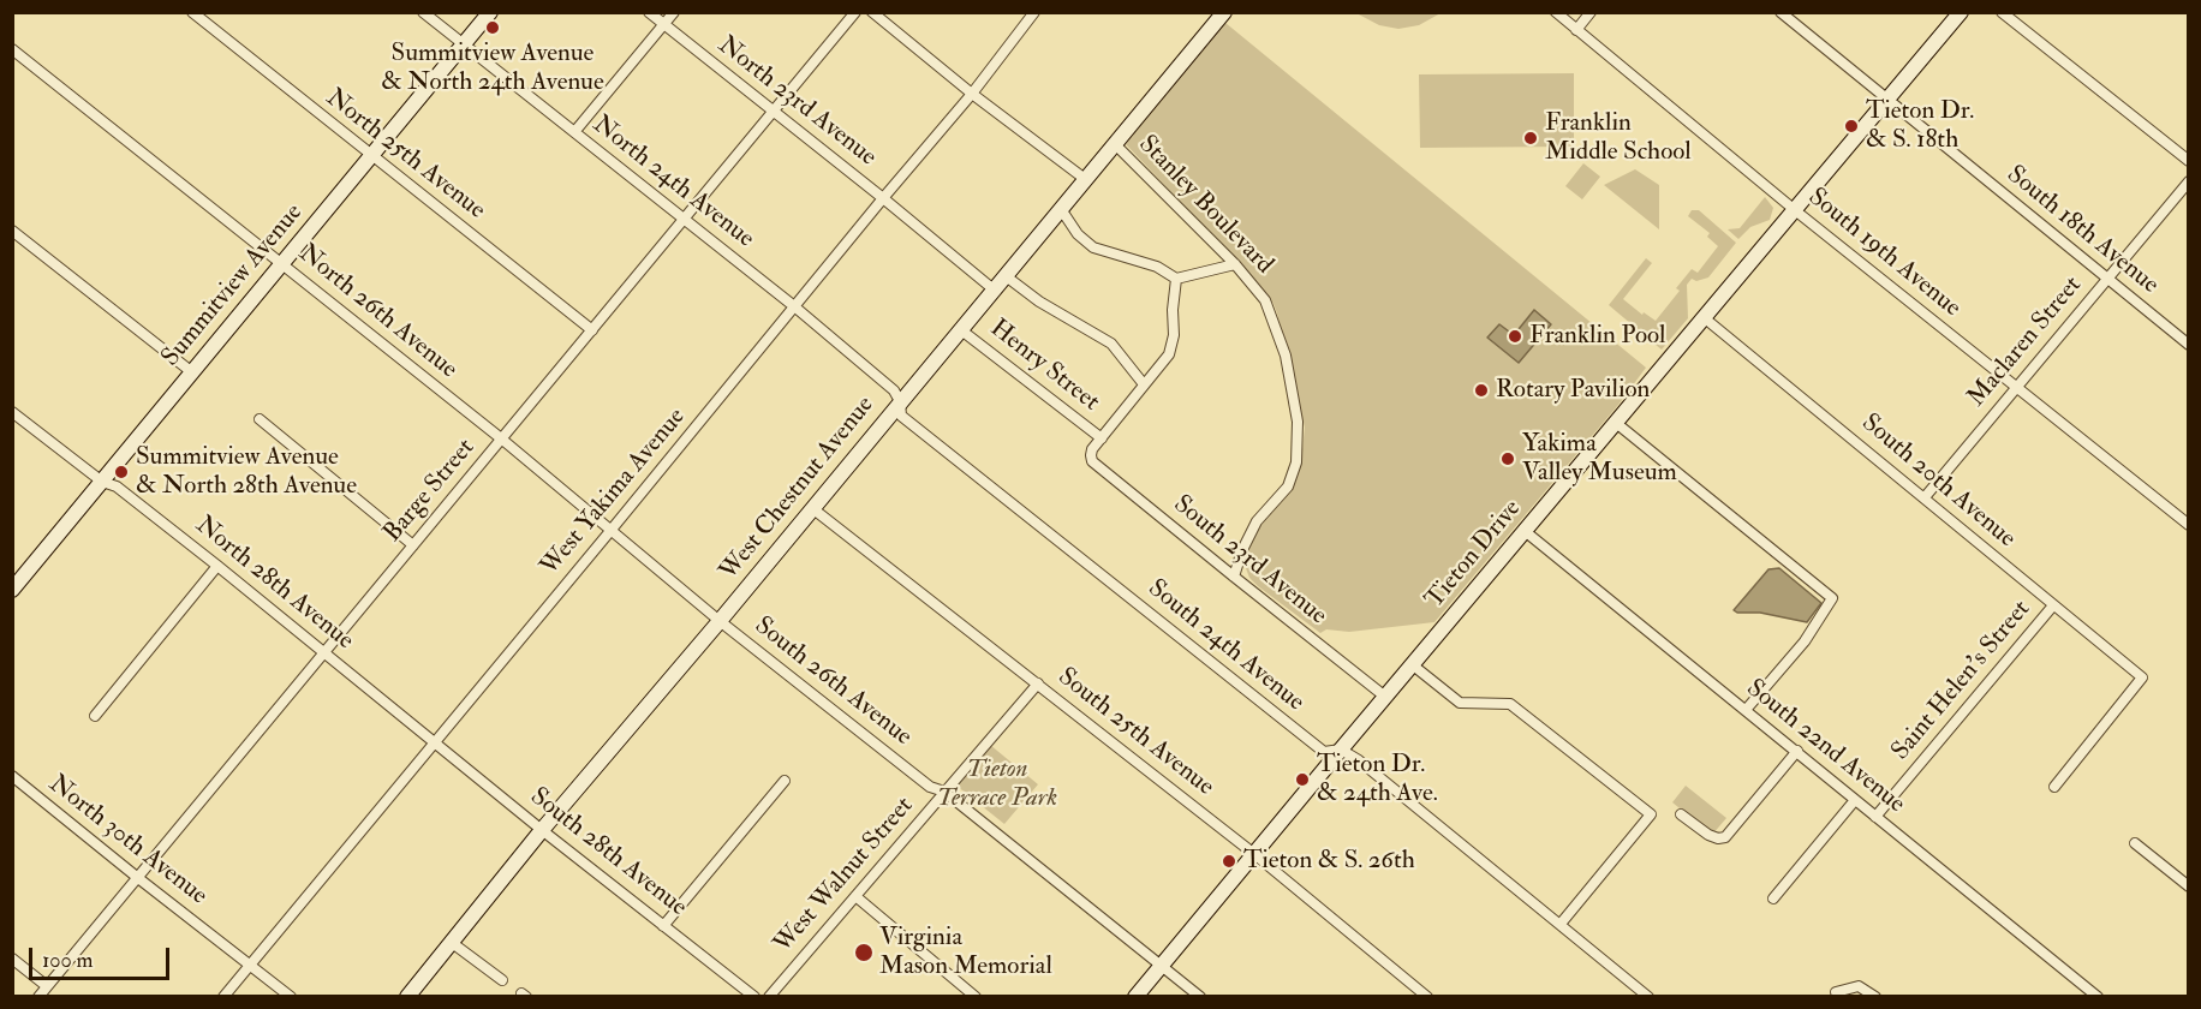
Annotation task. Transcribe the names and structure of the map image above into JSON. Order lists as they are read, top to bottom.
{
  "streets": {
    "main road": ["Summitview Avenue", "West Chestnut Avenue", "Tieton Drive"],
    "street": [
      "North 23rd Avenue",
      "North 25th Avenue",
      "North 24th Avenue",
      "Stanley Boulevard",
      "South 18th Avenue",
      "South 19th Avenue",
      "North 26th Avenue",
      "Maclaren Street",
      "Henry Street",
      "South 20th Avenue",
      "Barge Street",
      "West Yakima Avenue",
      "South 23rd Avenue",
      "North 28th Avenue",
      "South 24th Avenue",
      "Saint Helen's Street",
      "South 26th Avenue",
      "South 25th Avenue",
      "South 22nd Avenue",
      "North 30th Avenue",
      "South 28th Avenue",
      "West Walnut Street"
    ]
  },
  "crossings": [
    ["North 23rd Avenue", "Barge Street"],
    ["North 23rd Avenue", "West Yakima Avenue"],
    ["North 25th Avenue", "Summitview Avenue"],
    ["North 25th Avenue", "Barge Street"],
    ["North 24th Avenue", "Summitview Avenue"],
    ["North 24th Avenue", "Barge Street"],
    ["North 24th Avenue", "West Yakima Avenue"],
    ["North 24th Avenue", "South 24th Avenue"],
    ["Stanley Boulevard", "West Chestnut Avenue"],
    ["Stanley Boulevard", "South 23rd Avenue"],
    ["South 18th Avenue", "Maclaren Street"],
    ["South 18th Avenue", "Tieton Drive"],
    ["South 19th Avenue", "Maclaren Street"],
    ["South 19th Avenue", "Tieton Drive"],
    ["Summitview Avenue", "North 26th Avenue"],
    ["Summitview Avenue", "North 28th Avenue"],
    ["North 26th Avenue", "Barge Street"],
    ["North 26th Avenue", "West Yakima Avenue"],
    ["North 26th Avenue", "South 26th Avenue"],
    ["Maclaren Street", "South 20th Avenue"],
    ["Henry Street", "West Chestnut Avenue"],
    ["Henry Street", "South 23rd Avenue"],
    ["South 20th Avenue", "Tieton Drive"],
    ["South 20th Avenue", "Saint Helen's Street"],
    ["West Chestnut Avenue", "South 24th Avenue"],
    ["West Chestnut Avenue", "South 26th Avenue"],
    ["West Chestnut Avenue", "South 25th Avenue"],
    ["West Chestnut Avenue", "South 28th Avenue"],
    ["Barge Street", "North 28th Avenue"],
    ["Barge Street", "North 30th Avenue"],
    ["West Yakima Avenue", "North 28th Avenue"],
    ["West Yakima Avenue", "South 24th Avenue"],
    ["West Yakima Avenue", "South 26th Avenue"],
    ["West Yakima Avenue", "North 30th Avenue"],
    ["West Yakima Avenue", "South 28th Avenue"],
    ["Tieton Drive", "South 23rd Avenue"],
    ["Tieton Drive", "South 24th Avenue"],
    ["Tieton Drive", "South 26th Avenue"],
    ["Tieton Drive", "South 25th Avenue"],
    ["Tieton Drive", "South 22nd Avenue"],
    ["North 28th Avenue", "South 28th Avenue"],
    ["Saint Helen's Street", "South 22nd Avenue"],
    ["South 26th Avenue", "West Walnut Street"],
    ["South 25th Avenue", "West Walnut Street"]
  ],
  "parks": ["Tieton Terrace Park"],
  "places": [
    "Summitview Avenue & North 24th Avenue",
    "Tieton Dr. & S. 18th",
    "Franklin Middle School",
    "Franklin Pool",
    "Rotary Pavilion",
    "Yakima Valley Museum",
    "Summitview Avenue & North 28th Avenue",
    "Tieton Dr. & 24th Ave.",
    "Tieton & S. 26th",
    "Virginia Mason Memorial"
  ],
  "scale_bar": "100 m"
}
